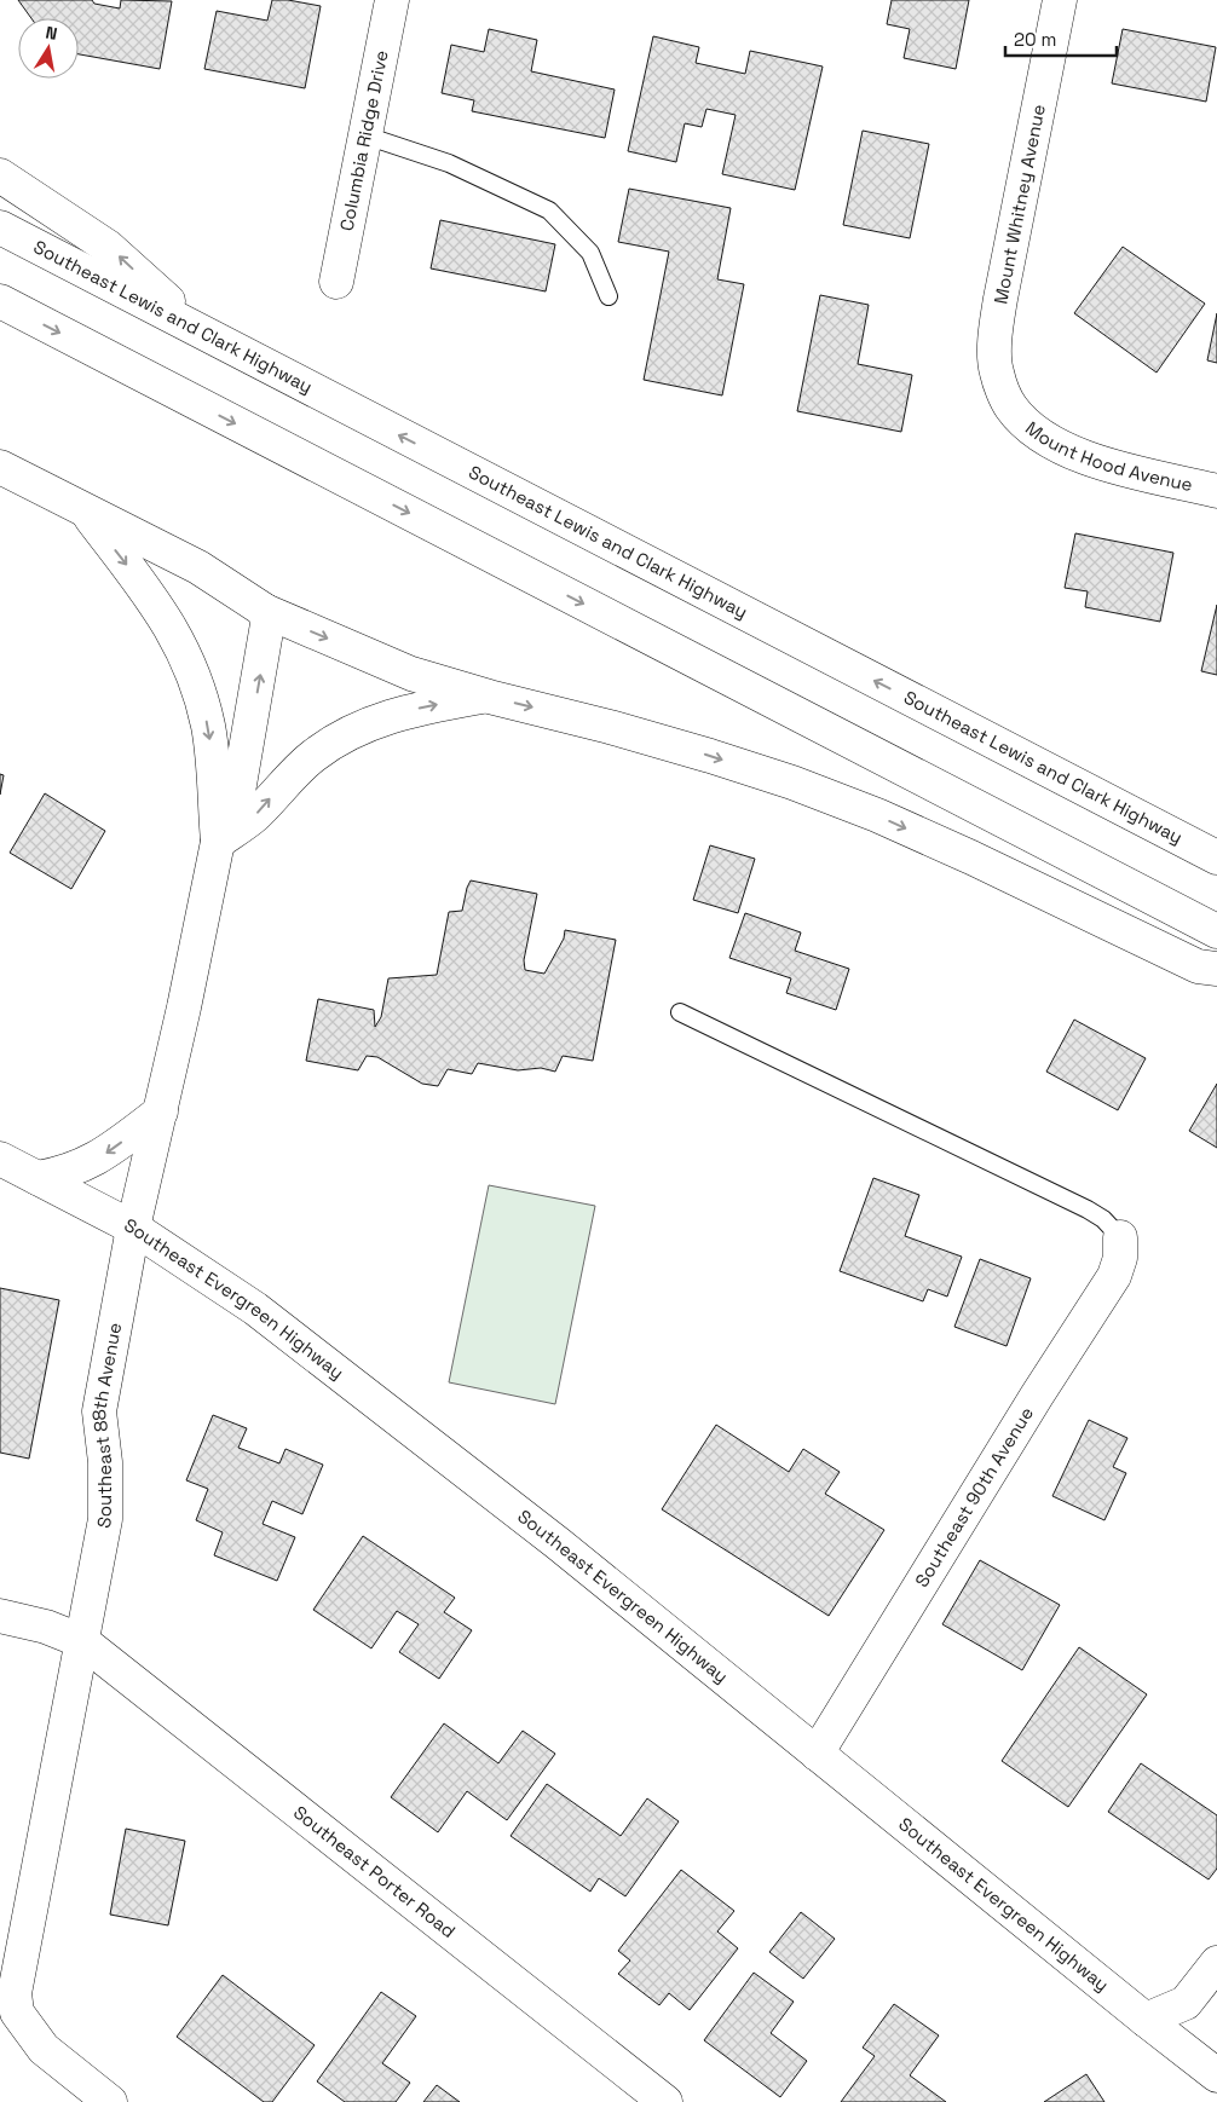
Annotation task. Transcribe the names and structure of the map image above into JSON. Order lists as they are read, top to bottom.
{
  "streets": {
    "main road": [
      "Columbia Ridge Drive",
      "Mount Whitney Avenue",
      "Southeast Lewis and Clark Highway",
      "Mount Hood Avenue",
      "Southeast Evergreen Highway",
      "Southeast 88th Avenue",
      "Southeast 90th Avenue",
      "Southeast Porter Road"
    ]
  },
  "crossings": [
    ["Mount Whitney Avenue", "Mount Hood Avenue"],
    ["Southeast Evergreen Highway", "Southeast 88th Avenue"],
    ["Southeast Evergreen Highway", "Southeast 90th Avenue"],
    ["Southeast 88th Avenue", "Southeast Porter Road"]
  ],
  "scale_bar": "20 m",
  "north": "top"
}
